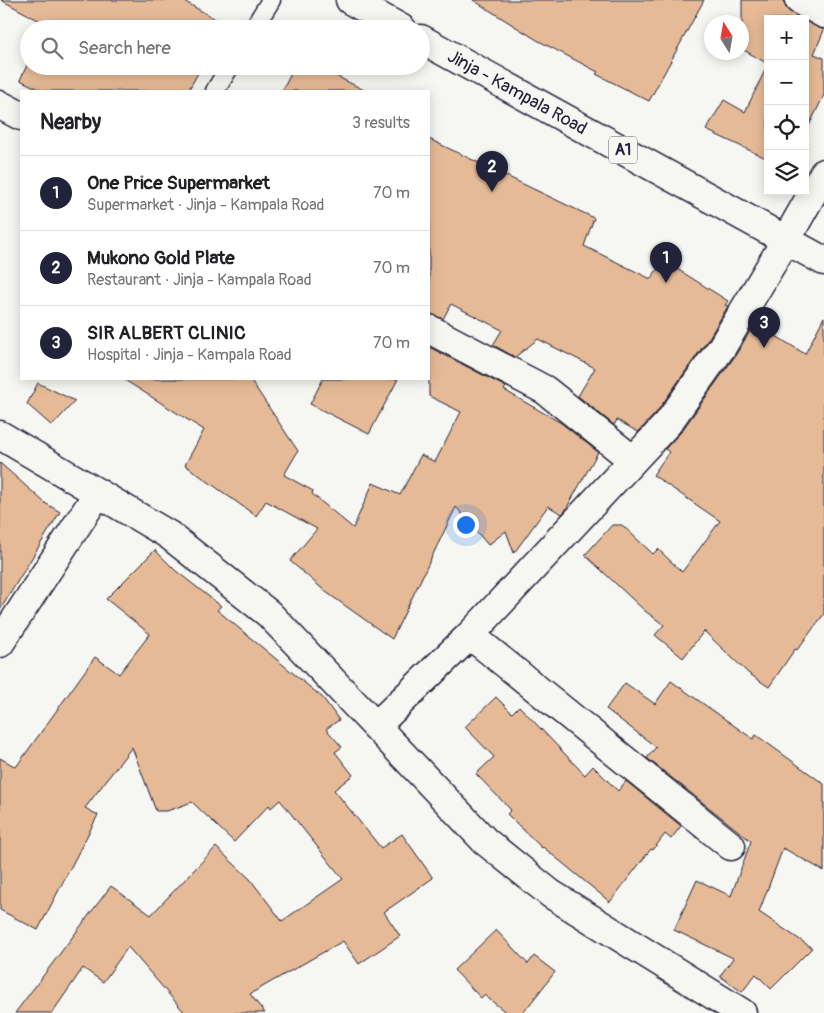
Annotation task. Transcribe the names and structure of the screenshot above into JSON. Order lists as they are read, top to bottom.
{
  "streets": {
    "main road": ["Jinja - Kampala Road", "A1"]
  },
  "north": "top",
  "page": {
    "map_buttons": ["+", "−"],
    "search": "Search here",
    "heading": ["Nearby", "3 results"],
    "pins": ["2", "1", "3"],
    "list": [
      {
        "mark": "1",
        "name": "One Price Supermarket",
        "note": "Supermarket · Jinja - Kampala Road",
        "value": "70 m"
      },
      {
        "mark": "2",
        "name": "Mukono Gold Plate",
        "note": "Restaurant · Jinja - Kampala Road",
        "value": "70 m"
      },
      {
        "mark": "3",
        "name": "SIR ALBERT CLINIC",
        "note": "Hospital · Jinja - Kampala Road",
        "value": "70 m"
      }
    ]
  }
}
